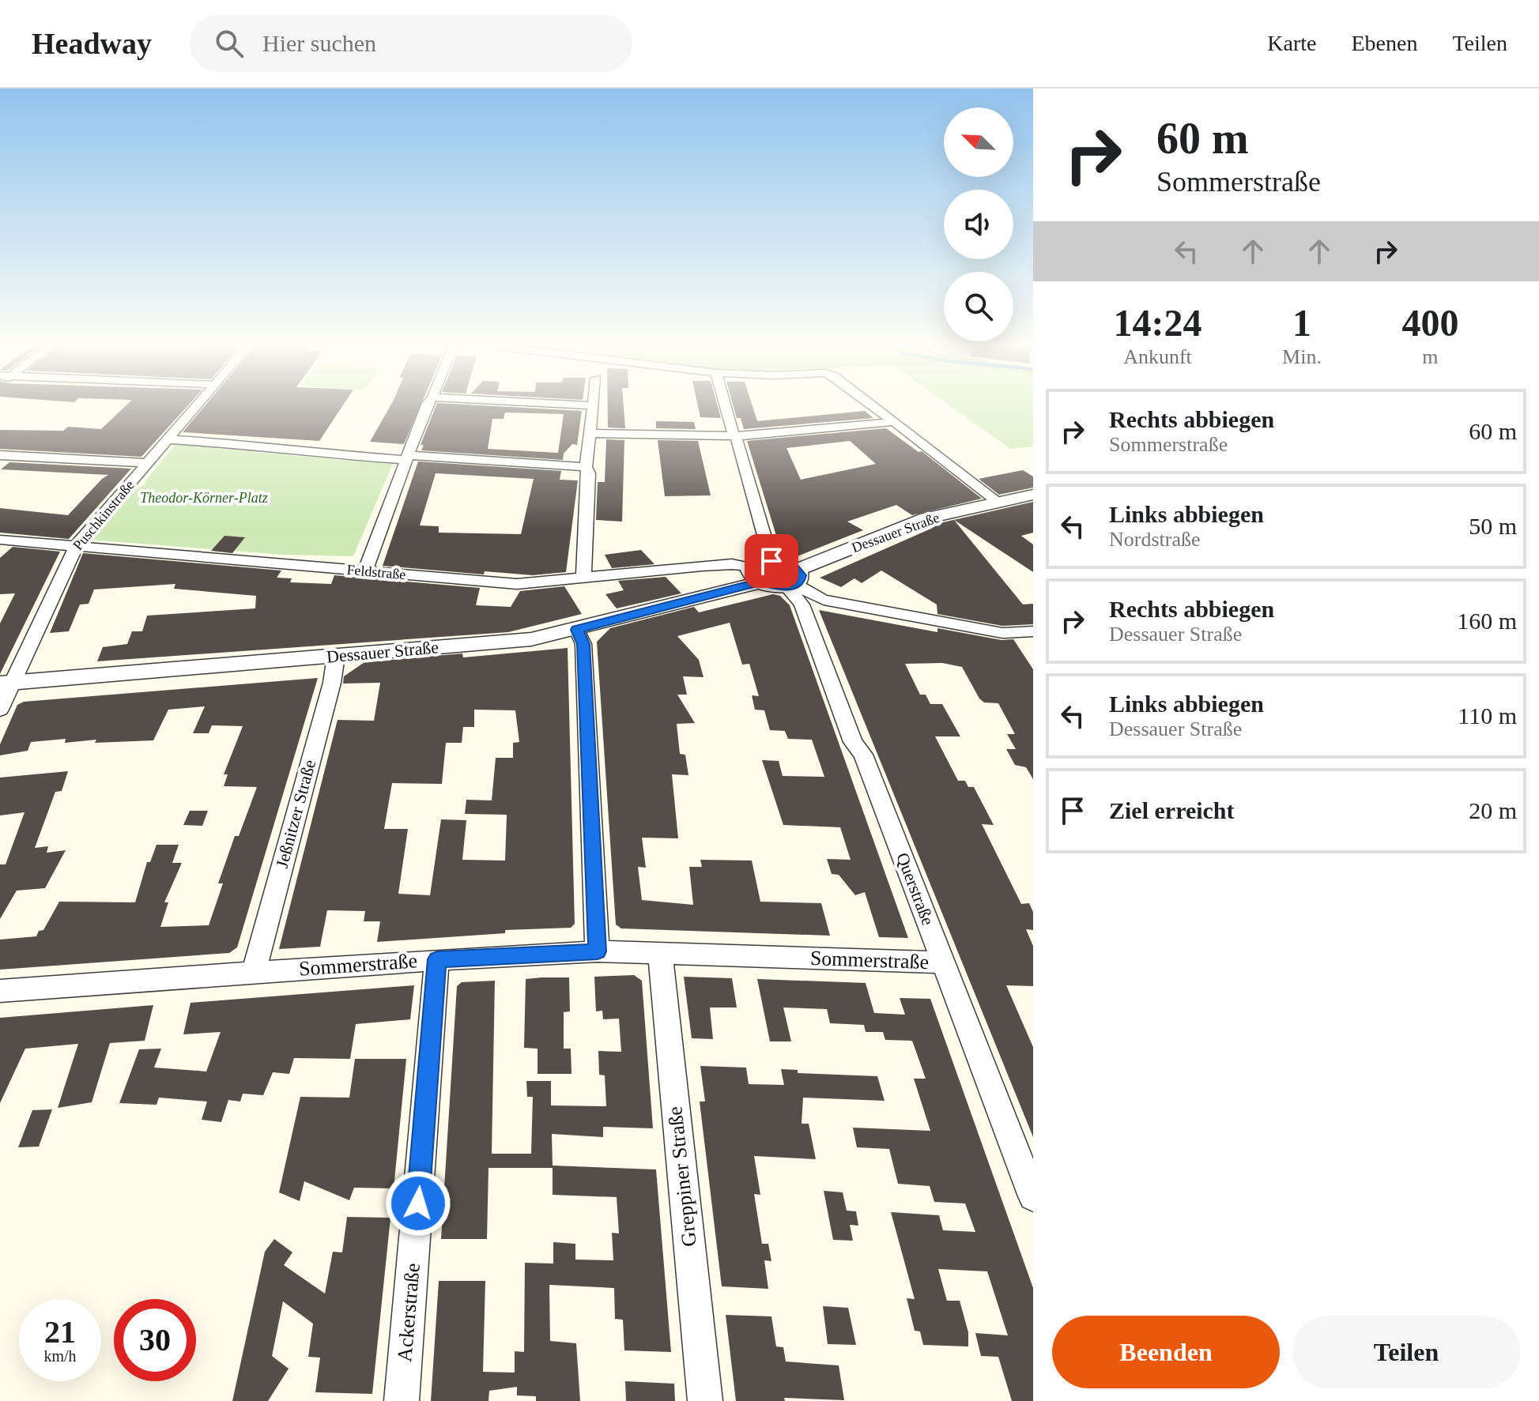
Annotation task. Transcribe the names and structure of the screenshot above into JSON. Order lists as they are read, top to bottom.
{
  "streets": {
    "street": [
      "Puschkinstraße",
      "Dessauer Straße",
      "Feldstraße",
      "Jeßnitzer Straße",
      "Querstraße",
      "Sommerstraße",
      "Greppiner Straße",
      "Ackerstraße"
    ]
  },
  "crossings": [
    ["Puschkinstraße", "Dessauer Straße"],
    ["Puschkinstraße", "Feldstraße"],
    ["Dessauer Straße", "Feldstraße"],
    ["Dessauer Straße", "Jeßnitzer Straße"],
    ["Dessauer Straße", "Querstraße"],
    ["Jeßnitzer Straße", "Sommerstraße"],
    ["Querstraße", "Sommerstraße"],
    ["Sommerstraße", "Greppiner Straße"],
    ["Sommerstraße", "Ackerstraße"]
  ],
  "parks": ["Theodor-Körner-Platz"],
  "north": "top left",
  "page": {
    "header": "Headway",
    "search": "Hier suchen",
    "nav": ["Karte", "Ebenen", "Teilen"],
    "turn": ["60 m", "Sommerstraße"],
    "eta": [
      "14:24",
      "Ankunft",
      "1",
      "Min.",
      "400",
      "m"
    ],
    "list": [
      {
        "name": "Rechts abbiegen",
        "note": "Sommerstraße",
        "value": "60 m"
      },
      {
        "name": "Links abbiegen",
        "note": "Nordstraße",
        "value": "50 m"
      },
      {
        "name": "Rechts abbiegen",
        "note": "Dessauer Straße",
        "value": "160 m"
      },
      {
        "name": "Links abbiegen",
        "note": "Dessauer Straße",
        "value": "110 m"
      },
      {
        "name": "Ziel erreicht",
        "value": "20 m"
      }
    ],
    "speed": "21 km/h",
    "limit": "30",
    "buttons": ["Beenden", "Teilen"]
  }
}
